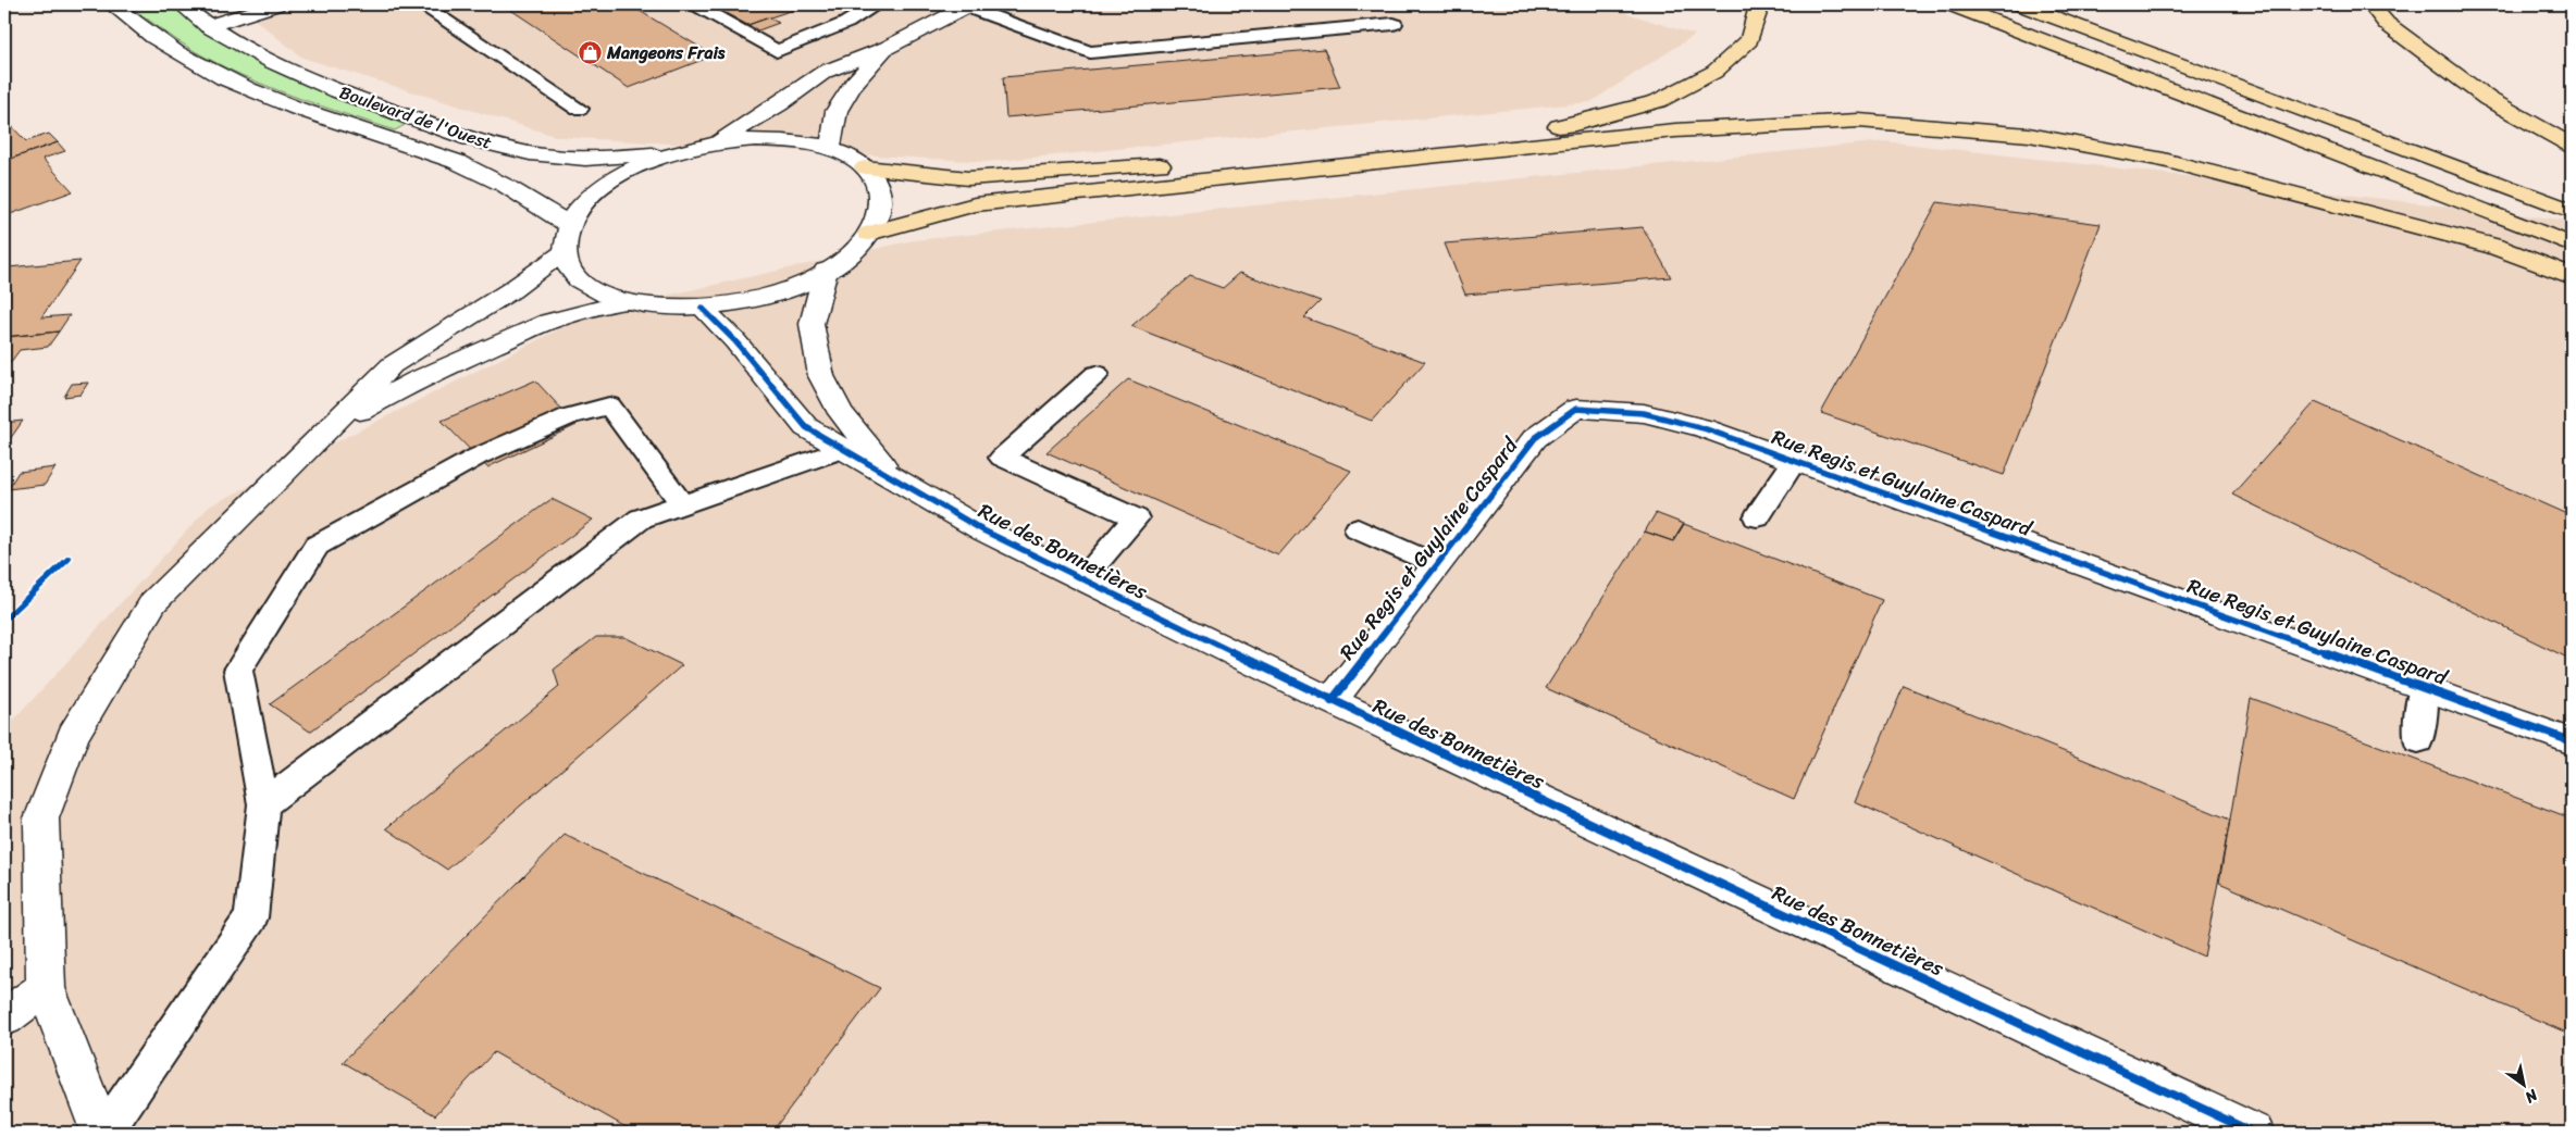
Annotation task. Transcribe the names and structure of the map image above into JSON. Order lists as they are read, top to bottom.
{
  "streets": {
    "street": ["Boulevard de l'Ouest", "Rue Regis et Guylaine Caspard", "Rue des Bonnetières"]
  },
  "crossings": [
    ["Rue Regis et Guylaine Caspard", "Rue des Bonnetières"]
  ],
  "places": {
    "shop": ["Mangeons Frais"]
  },
  "north": "bottom right"
}
